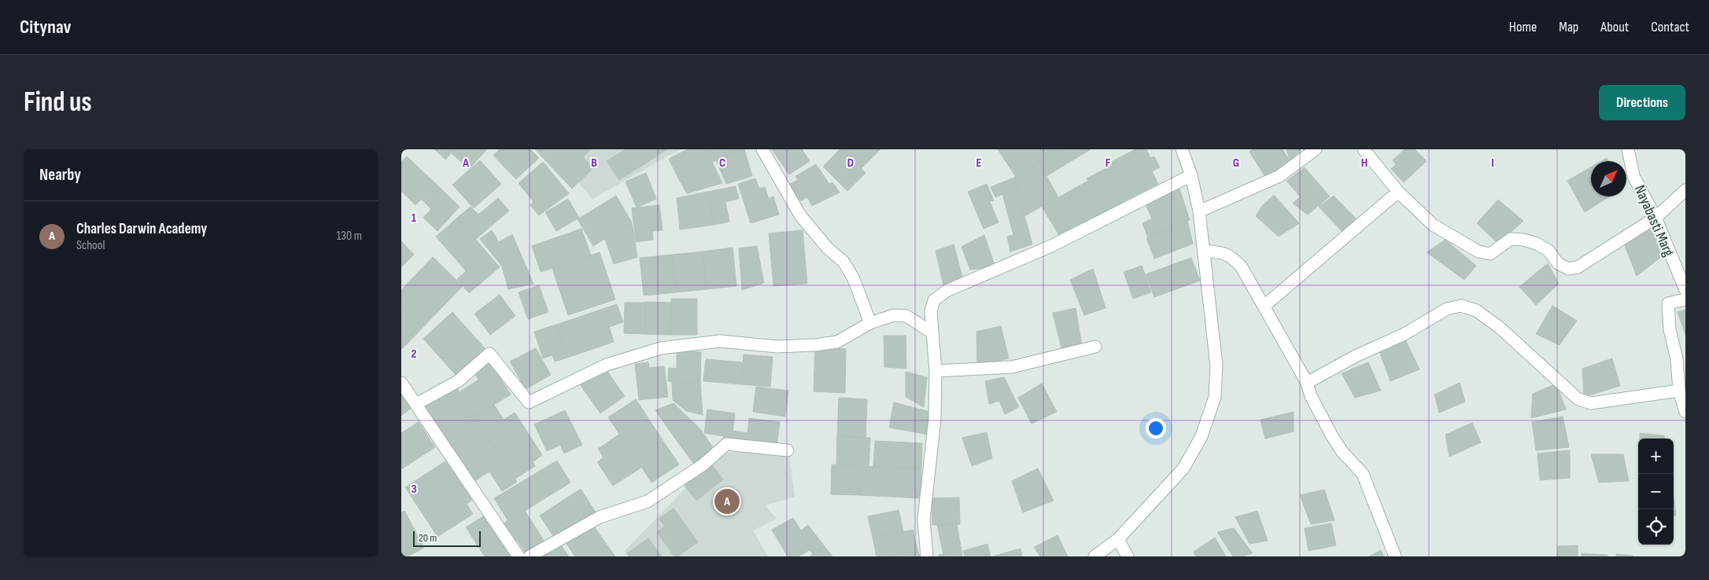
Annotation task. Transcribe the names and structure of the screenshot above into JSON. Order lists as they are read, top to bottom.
{
  "streets": {
    "street": ["Nayabasti Marg"]
  },
  "scale_bar": "20 m",
  "north": "top right",
  "page": {
    "header": "Citynav",
    "nav": [
      "Home",
      "Map",
      "About",
      "Contact"
    ],
    "buttons": "Directions",
    "title": "Find us",
    "heading": "Nearby",
    "list": [
      {
        "mark": "A",
        "name": "Charles Darwin Academy",
        "note": "School",
        "value": "130 m"
      }
    ],
    "map_buttons": ["+", "−"],
    "pins": "A",
    "scale": "20 m"
  },
  "grid": {
    "columns": [
      "A",
      "B",
      "C",
      "D",
      "E",
      "F",
      "G",
      "H",
      "I"
    ],
    "rows": ["1", "2", "3"]
  }
}
